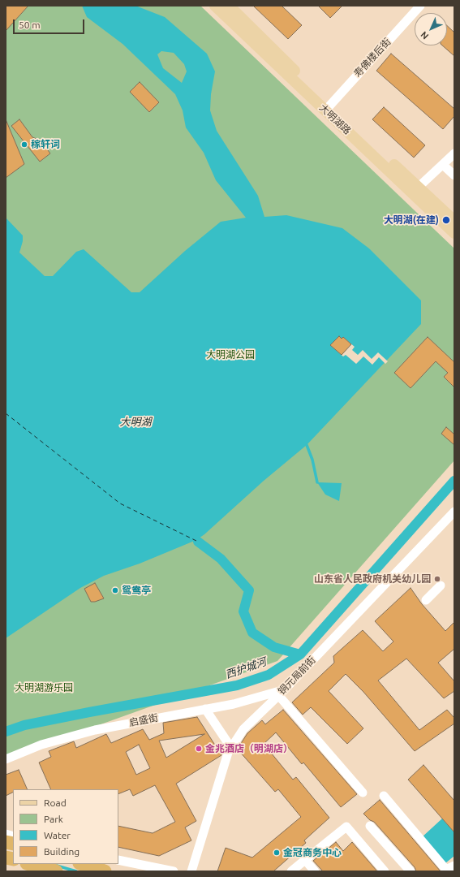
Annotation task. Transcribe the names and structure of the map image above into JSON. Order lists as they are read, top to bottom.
{
  "streets": {
    "main road": ["大明湖路"],
    "street": ["寿佛楼后街", "铜元局前街", "启盛街"]
  },
  "crossings": [
    ["寿佛楼后街", "大明湖路"],
    ["铜元局前街", "启盛街"]
  ],
  "water": ["大明湖", "西护城河"],
  "parks": ["大明湖公园", "大明湖游乐园"],
  "places": [
    "稼轩词",
    "大明湖(在建)",
    "山东省人民政府机关幼儿园",
    "鸳鸯亭",
    "金兆酒店（明湖店）",
    "金冠商务中心"
  ],
  "legend": [
    "Road",
    "Park",
    "Water",
    "Building"
  ],
  "scale_bar": "50 m",
  "north": "bottom left"
}
